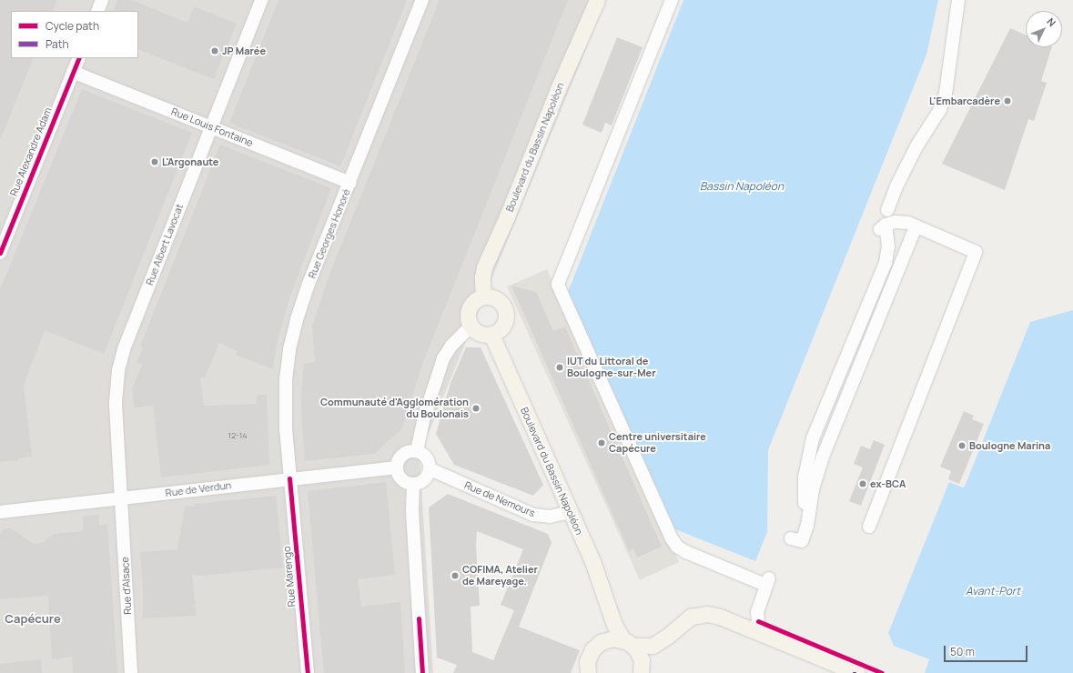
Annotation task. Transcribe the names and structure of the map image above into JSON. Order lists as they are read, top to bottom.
{
  "streets": {
    "main road": ["Boulevard du Bassin Napoléon"],
    "street": [
      "Rue Louis Fontaine",
      "Rue Alexandre Adam",
      "Rue Georges Honoré",
      "Rue Albert Lavocat",
      "Rue de Verdun",
      "Rue de Nemours",
      "Rue Marengo",
      "Rue d'Alsace"
    ]
  },
  "crossings": [
    ["Rue Louis Fontaine", "Rue Alexandre Adam"],
    ["Rue Louis Fontaine", "Rue Georges Honoré"],
    ["Rue Louis Fontaine", "Rue Albert Lavocat"],
    ["Boulevard du Bassin Napoléon", "Rue de Nemours"],
    ["Rue Georges Honoré", "Rue de Verdun"],
    ["Rue Georges Honoré", "Rue Marengo"],
    ["Rue Albert Lavocat", "Rue de Verdun"],
    ["Rue Albert Lavocat", "Rue d'Alsace"],
    ["Rue de Verdun", "Rue de Nemours"],
    ["Rue de Verdun", "Rue Marengo"],
    ["Rue de Verdun", "Rue d'Alsace"]
  ],
  "districts": ["Capécure"],
  "water": ["Bassin Napoléon", "Avant-Port"],
  "places": [
    "JP Marée",
    "L'Embarcadère",
    "L'Argonaute",
    "IUT du Littoral de Boulogne-sur-Mer",
    "Communauté d'Agglomération du Boulonais",
    "Centre universitaire Capécure",
    "Boulogne Marina",
    "ex-BCA",
    "COFIMA, Atelier de Mareyage."
  ],
  "house_numbers": ["12-14"],
  "legend": ["Cycle path", "Path"],
  "scale_bar": "50 m",
  "north": "top right"
}
